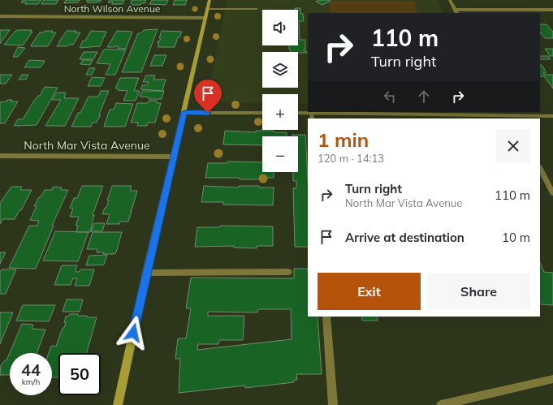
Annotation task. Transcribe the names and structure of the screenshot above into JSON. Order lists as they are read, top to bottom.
{
  "streets": {
    "street": ["North Wilson Avenue", "North Mar Vista Avenue"]
  },
  "page": {
    "map_buttons": ["+", "−"],
    "turn": ["110 m", "Turn right"],
    "heading": ["1 min", "120 m · 14:13"],
    "list": [
      {
        "name": "Turn right",
        "note": "North Mar Vista Avenue",
        "value": "110 m"
      },
      {
        "name": "Arrive at destination",
        "value": "10 m"
      }
    ],
    "buttons": ["Exit", "Share"],
    "speed": "44 km/h",
    "limit": "50"
  }
}
